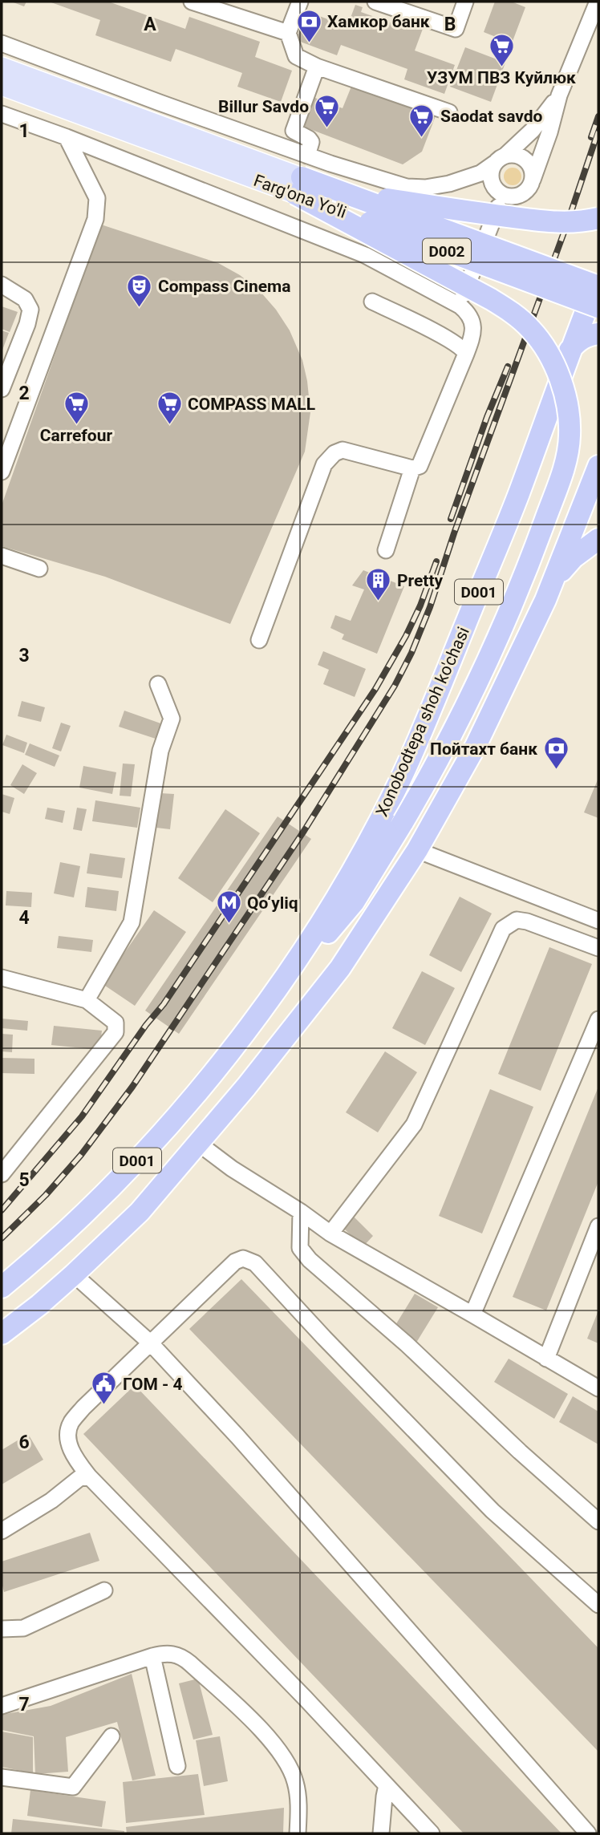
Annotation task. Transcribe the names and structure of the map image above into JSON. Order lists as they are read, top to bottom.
{
  "streets": {
    "highway": [
      "Farg'ona Yo'li",
      "D002",
      "D001",
      "Xonobodtepa shoh ko'chasi"
    ]
  },
  "places": {
    "bank": ["Хамкор банк", "Пойтахт банк"],
    "supermarket": [
      "УЗУМ ПВЗ Куйлюк",
      "Billur Savdo",
      "Saodat savdo",
      "Carrefour",
      "COMPASS MALL"
    ],
    "theatre": ["Compass Cinema"],
    "building": ["Pretty"],
    "metro station": ["Qo‘yliq"],
    "public building": ["ГОМ - 4"]
  },
  "grid": {
    "columns": ["A", "B"],
    "rows": [
      "1",
      "2",
      "3",
      "4",
      "5",
      "6",
      "7"
    ]
  }
}
